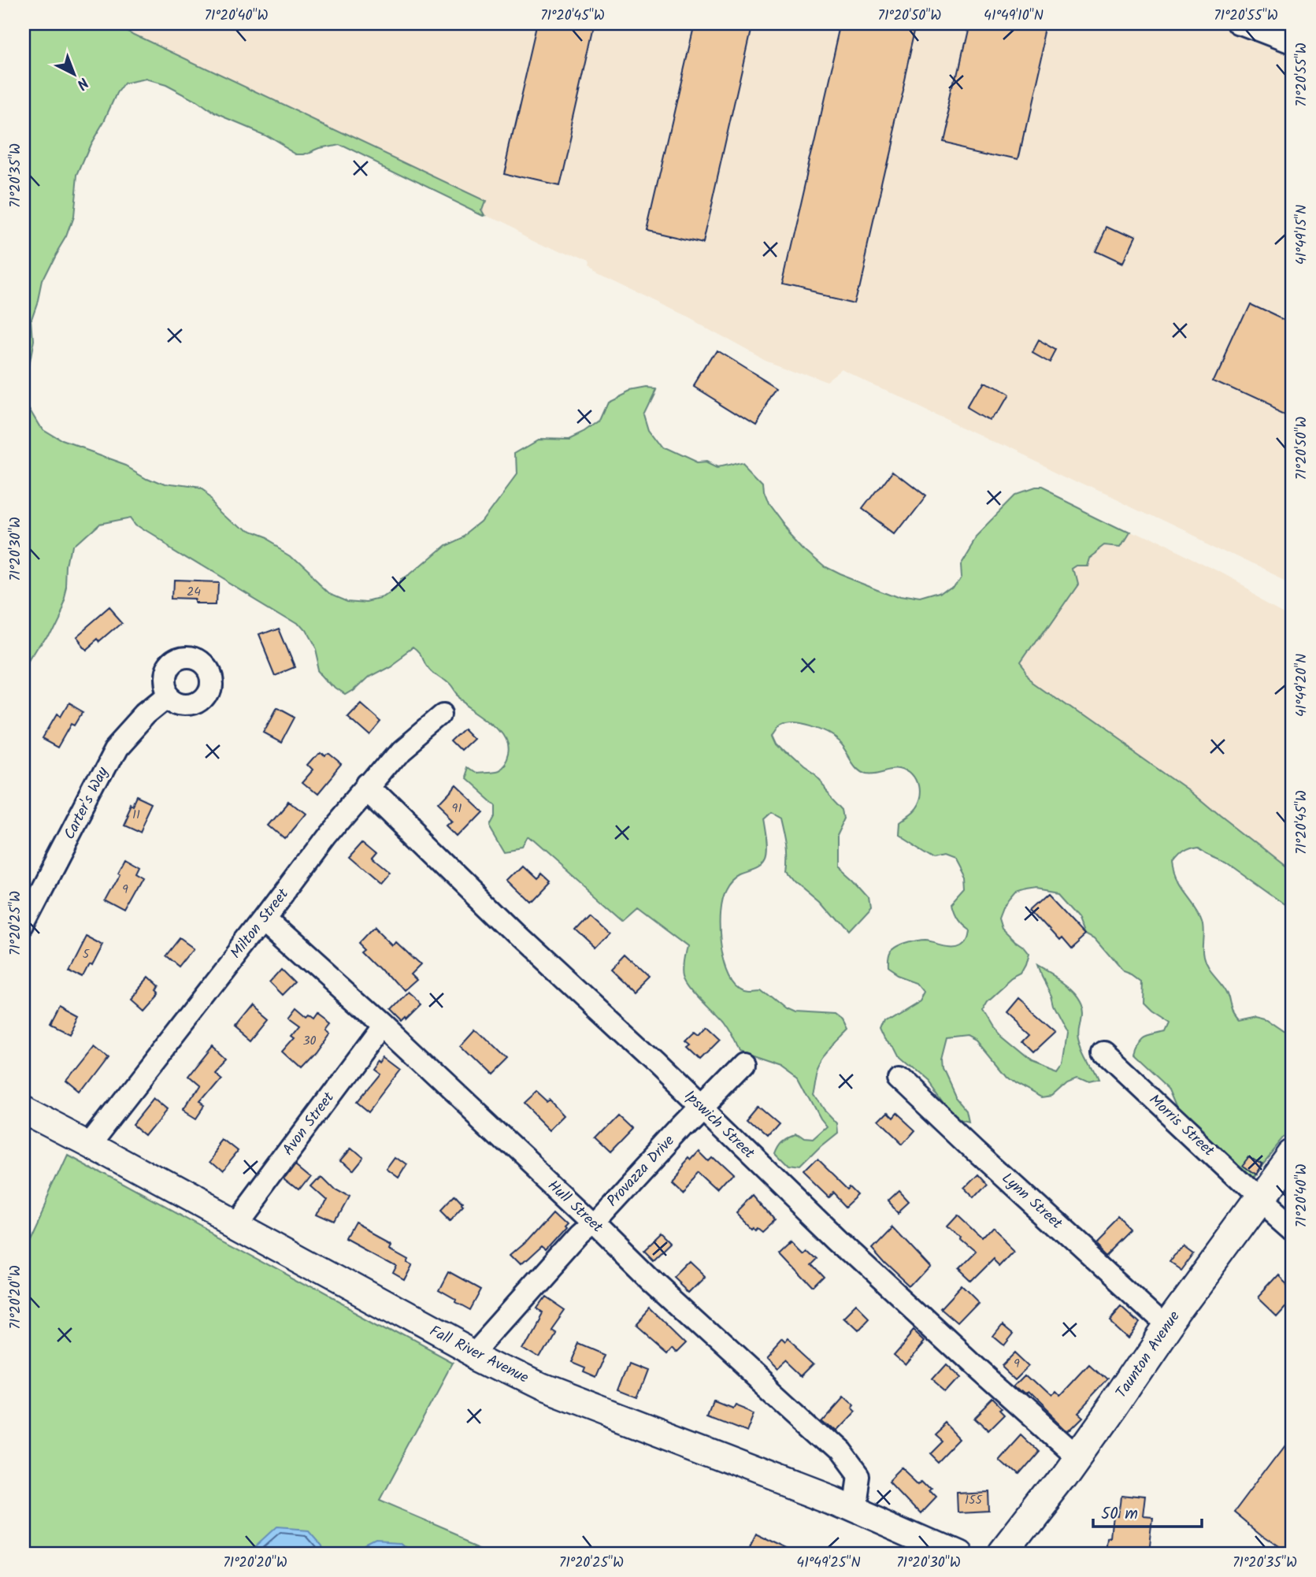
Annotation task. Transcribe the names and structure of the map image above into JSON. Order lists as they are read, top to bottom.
{
  "streets": {
    "highway": ["Taunton Avenue"],
    "main road": ["Fall River Avenue"],
    "street": [
      "Carter's Way",
      "Milton Street",
      "Avon Street",
      "Ipswich Street",
      "Morris Street",
      "Provazza Drive",
      "Lynn Street",
      "Hull Street"
    ]
  },
  "crossings": [
    ["Milton Street", "Ipswich Street"],
    ["Milton Street", "Hull Street"],
    ["Milton Street", "Fall River Avenue"],
    ["Avon Street", "Hull Street"],
    ["Avon Street", "Fall River Avenue"],
    ["Ipswich Street", "Provazza Drive"],
    ["Ipswich Street", "Taunton Avenue"],
    ["Morris Street", "Taunton Avenue"],
    ["Provazza Drive", "Hull Street"],
    ["Provazza Drive", "Fall River Avenue"],
    ["Lynn Street", "Taunton Avenue"],
    ["Hull Street", "Fall River Avenue"]
  ],
  "house_numbers": [
    "24",
    "91",
    "11",
    "9",
    "5",
    "30",
    "9",
    "155"
  ],
  "scale_bar": "50 m",
  "north": "bottom right",
  "coordinates": [
    "71°20'40\"W",
    "71°20'45\"W",
    "71°20'50\"W",
    "41°49'10\"N",
    "71°20'55\"W",
    "71°20'35\"W",
    "41°49'15\"N",
    "71°20'30\"W",
    "41°49'20\"N",
    "71°20'25\"W",
    "71°20'20\"W",
    "41°49'25\"N"
  ]
}
